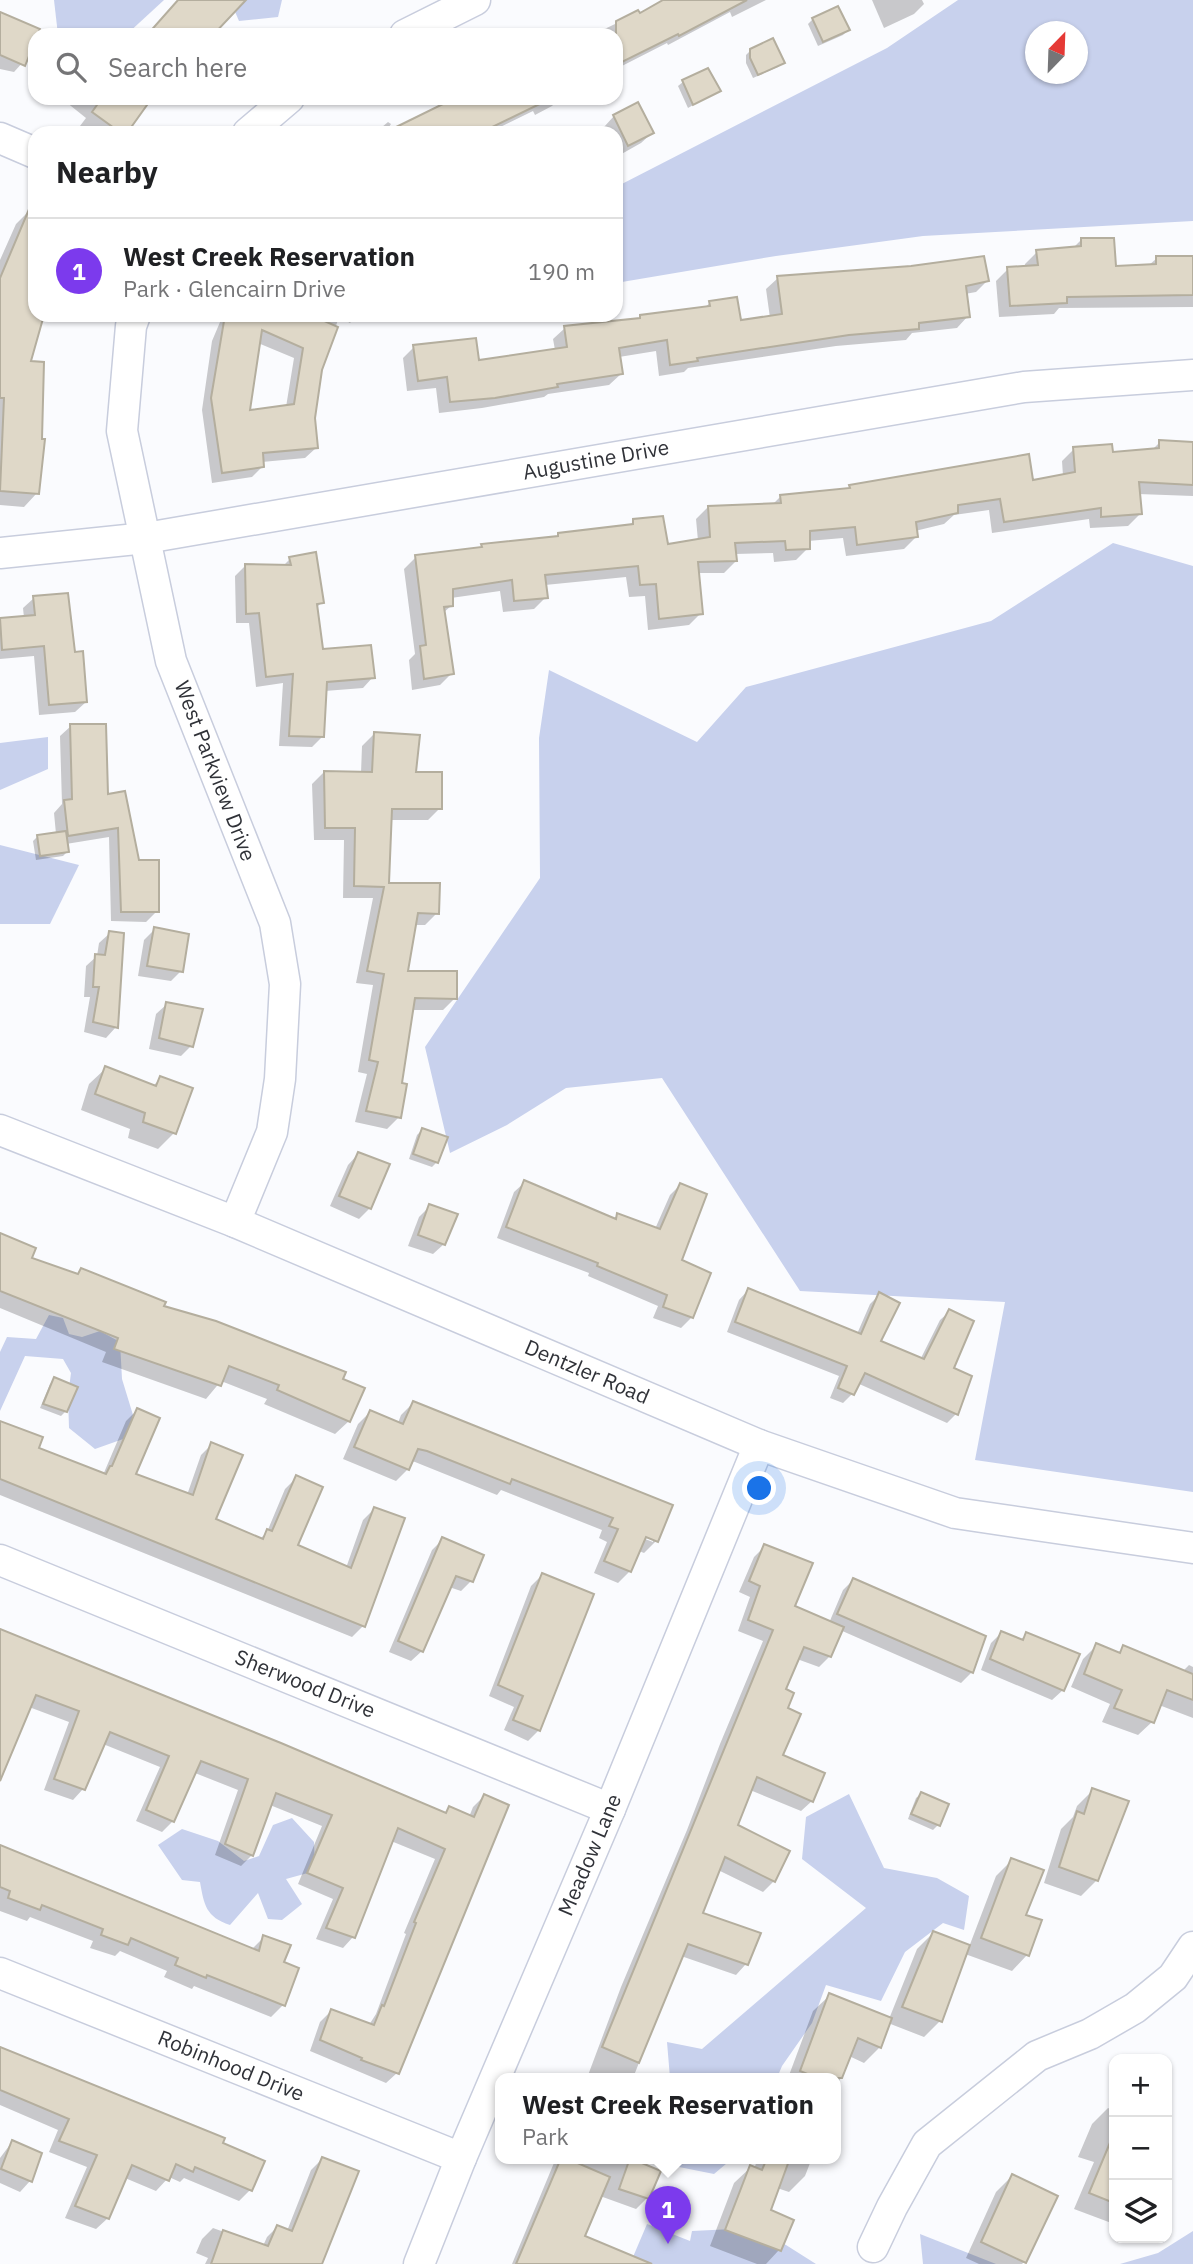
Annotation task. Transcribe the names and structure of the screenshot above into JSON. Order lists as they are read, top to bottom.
{
  "streets": {
    "street": [
      "Augustine Drive",
      "West Parkview Drive",
      "Dentzler Road",
      "Sherwood Drive",
      "Meadow Lane",
      "Robinhood Drive"
    ]
  },
  "crossings": [
    ["Augustine Drive", "West Parkview Drive"],
    ["West Parkview Drive", "Dentzler Road"],
    ["Dentzler Road", "Meadow Lane"],
    ["Sherwood Drive", "Meadow Lane"],
    ["Meadow Lane", "Robinhood Drive"]
  ],
  "north": "top right",
  "page": {
    "search": "Search here",
    "heading": "Nearby",
    "list": [
      {
        "mark": "1",
        "name": "West Creek Reservation",
        "note": "Park · Glencairn Drive",
        "value": "190 m"
      }
    ],
    "map_buttons": ["+", "−"],
    "popup": ["West Creek Reservation", "Park"],
    "pins": "1"
  }
}
